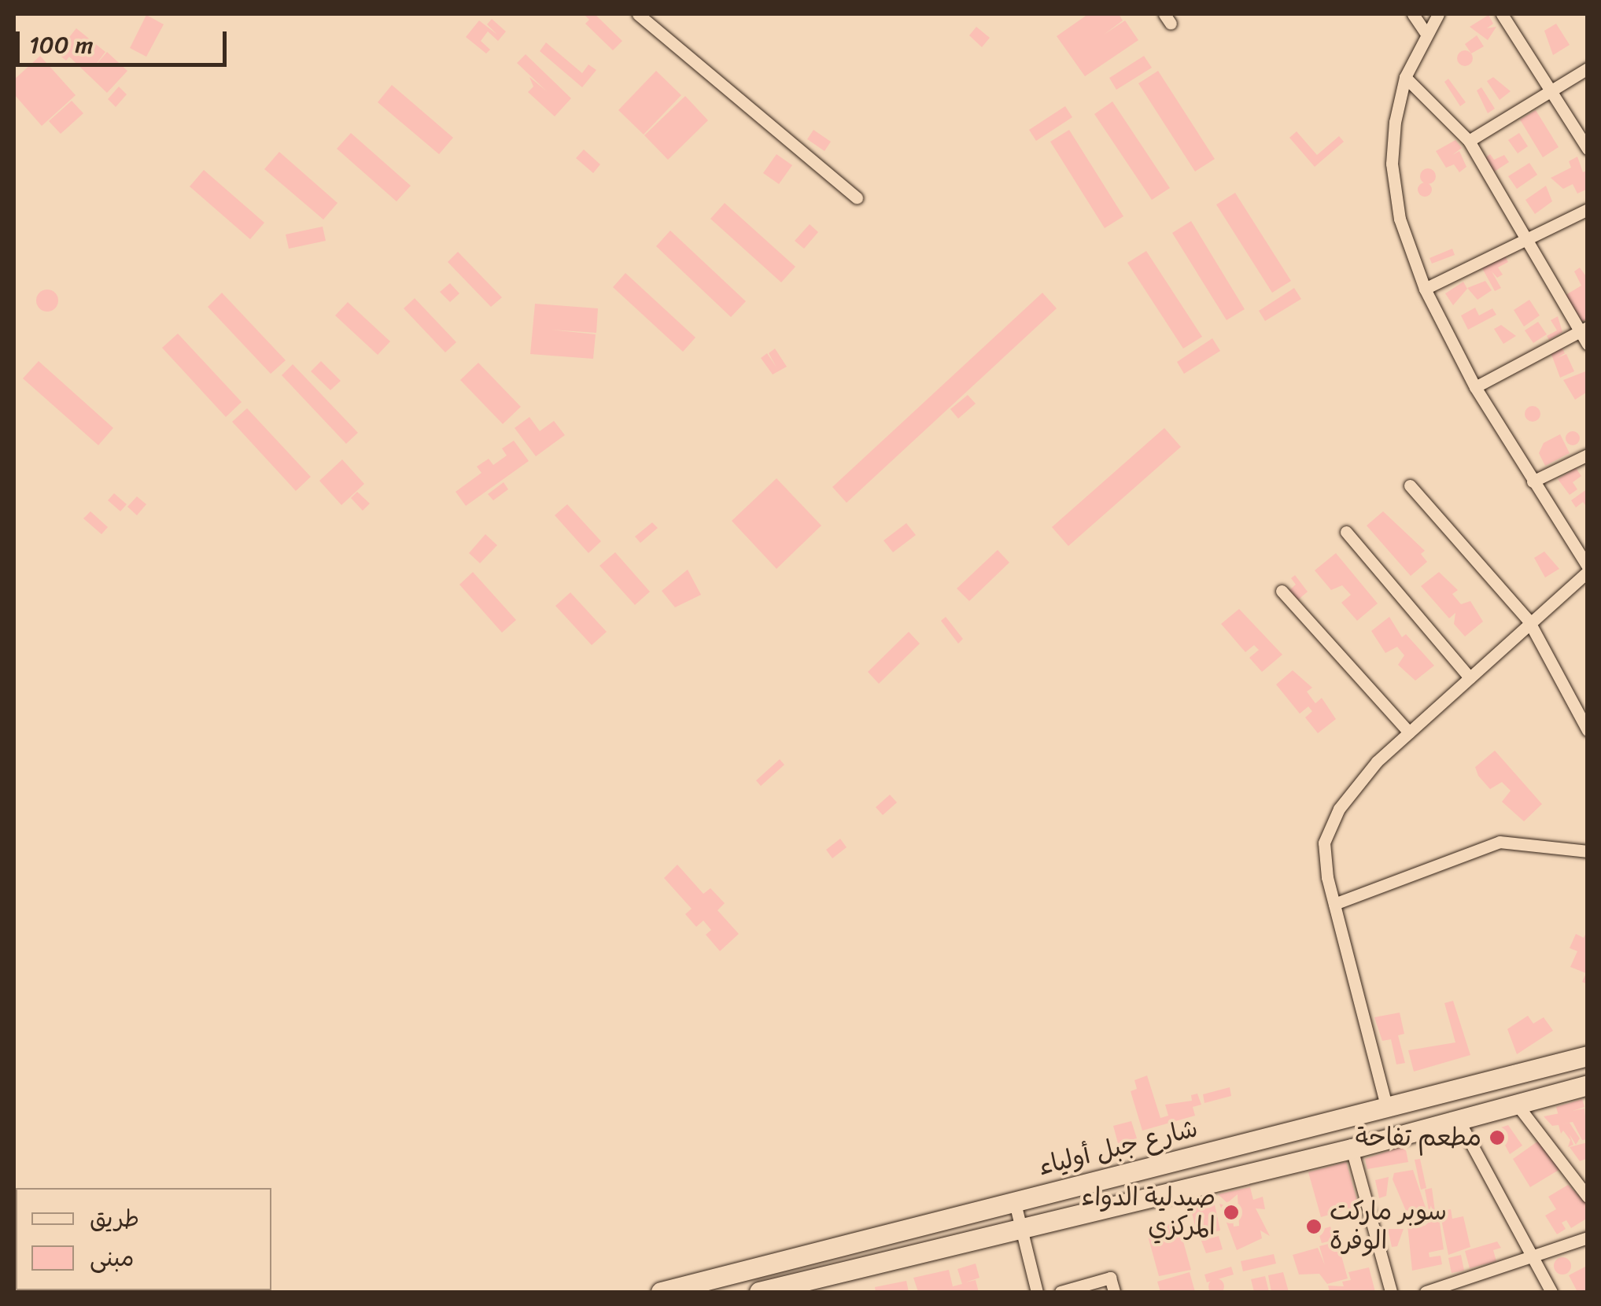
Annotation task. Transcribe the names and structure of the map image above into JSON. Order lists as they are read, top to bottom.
{
  "streets": {
    "main road": ["شارع جبل أولياء"]
  },
  "places": ["مطعم تفاحة", "صيدلية الدواء المركزي", "سوبر ماركت الوفرة"],
  "legend": ["طريق", "مبنى"],
  "scale_bar": "100 m"
}
